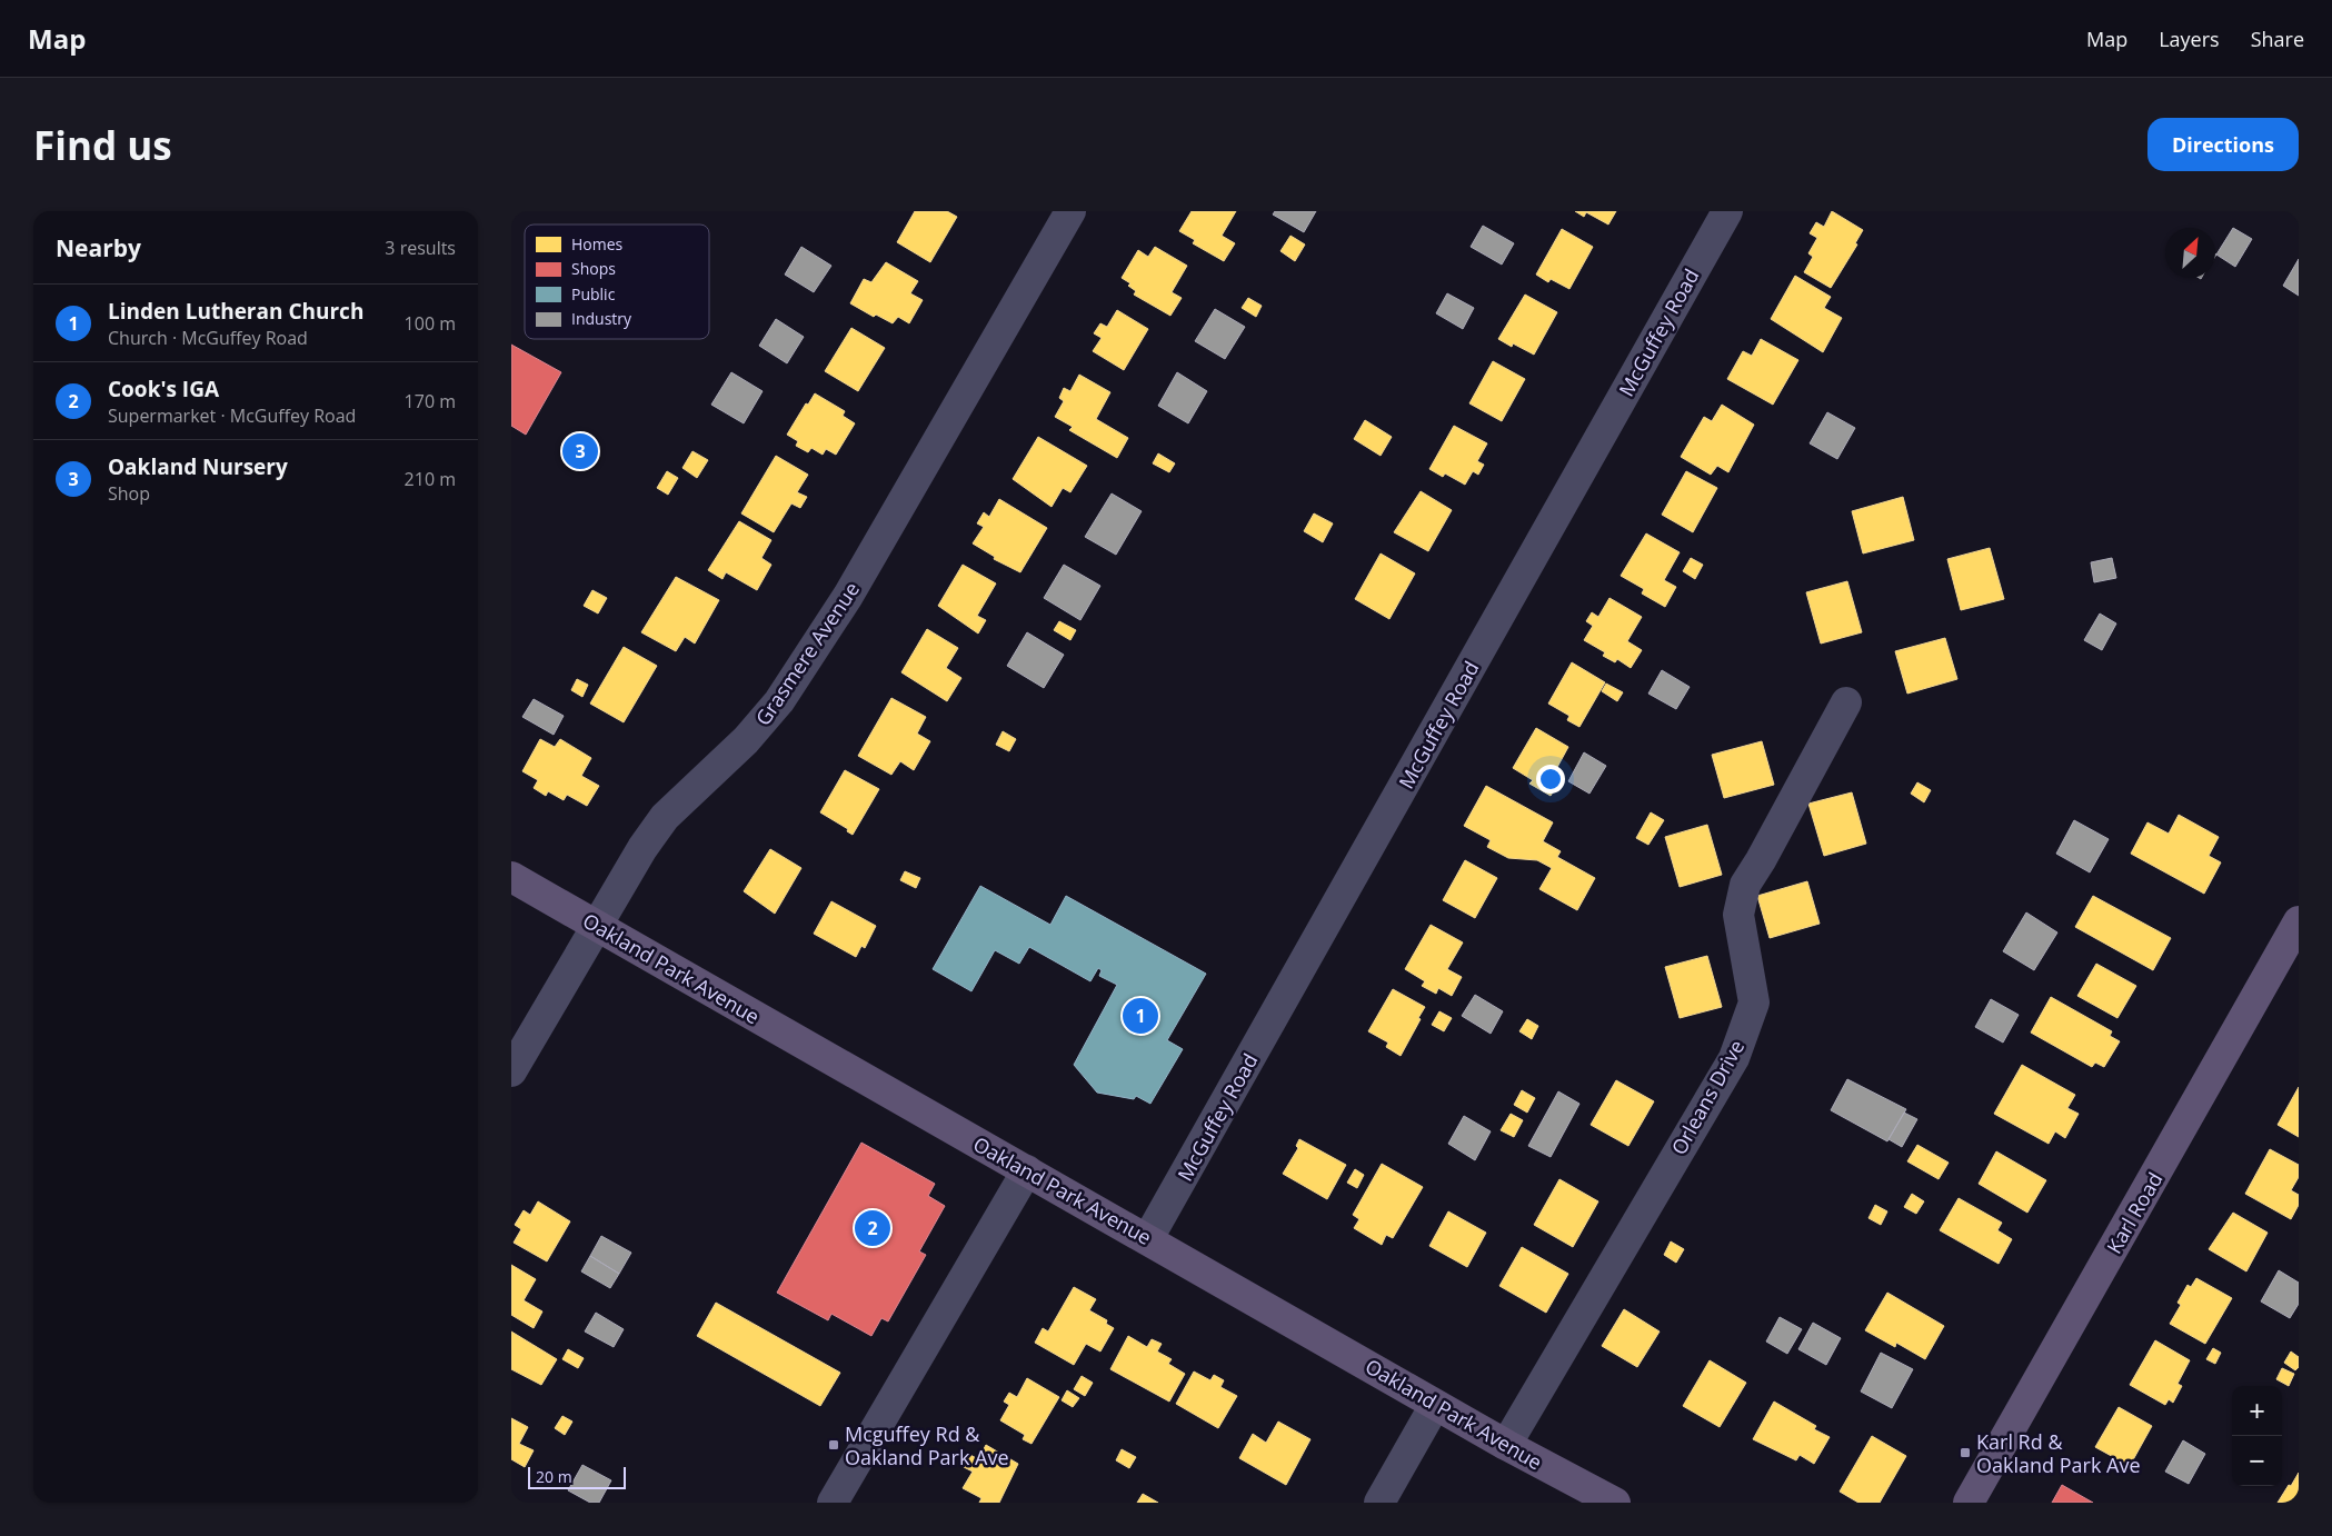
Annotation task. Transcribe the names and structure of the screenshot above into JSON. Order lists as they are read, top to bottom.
{
  "streets": {
    "main road": ["Oakland Park Avenue", "Karl Road"],
    "street": ["McGuffey Road", "Grasmere Avenue", "Orleans Drive"]
  },
  "crossings": [
    ["McGuffey Road", "Oakland Park Avenue"],
    ["Grasmere Avenue", "Oakland Park Avenue"],
    ["Oakland Park Avenue", "Orleans Drive"]
  ],
  "places": {
    "transit": ["Mcguffey Rd & Oakland Park Ave", "Karl Rd & Oakland Park Ave"]
  },
  "legend": [
    "Homes",
    "Shops",
    "Public",
    "Industry"
  ],
  "scale_bar": "20 m",
  "north": "top right",
  "page": {
    "header": "Map",
    "nav": ["Map", "Layers", "Share"],
    "buttons": "Directions",
    "title": "Find us",
    "heading": ["Nearby", "3 results"],
    "list": [
      {
        "mark": "1",
        "name": "Linden Lutheran Church",
        "note": "Church · McGuffey Road",
        "value": "100 m"
      },
      {
        "mark": "2",
        "name": "Cook's IGA",
        "note": "Supermarket · McGuffey Road",
        "value": "170 m"
      },
      {
        "mark": "3",
        "name": "Oakland Nursery",
        "note": "Shop",
        "value": "210 m"
      }
    ],
    "pins": ["3", "1", "2"],
    "map_buttons": ["+", "−"],
    "scale": "20 m"
  }
}
